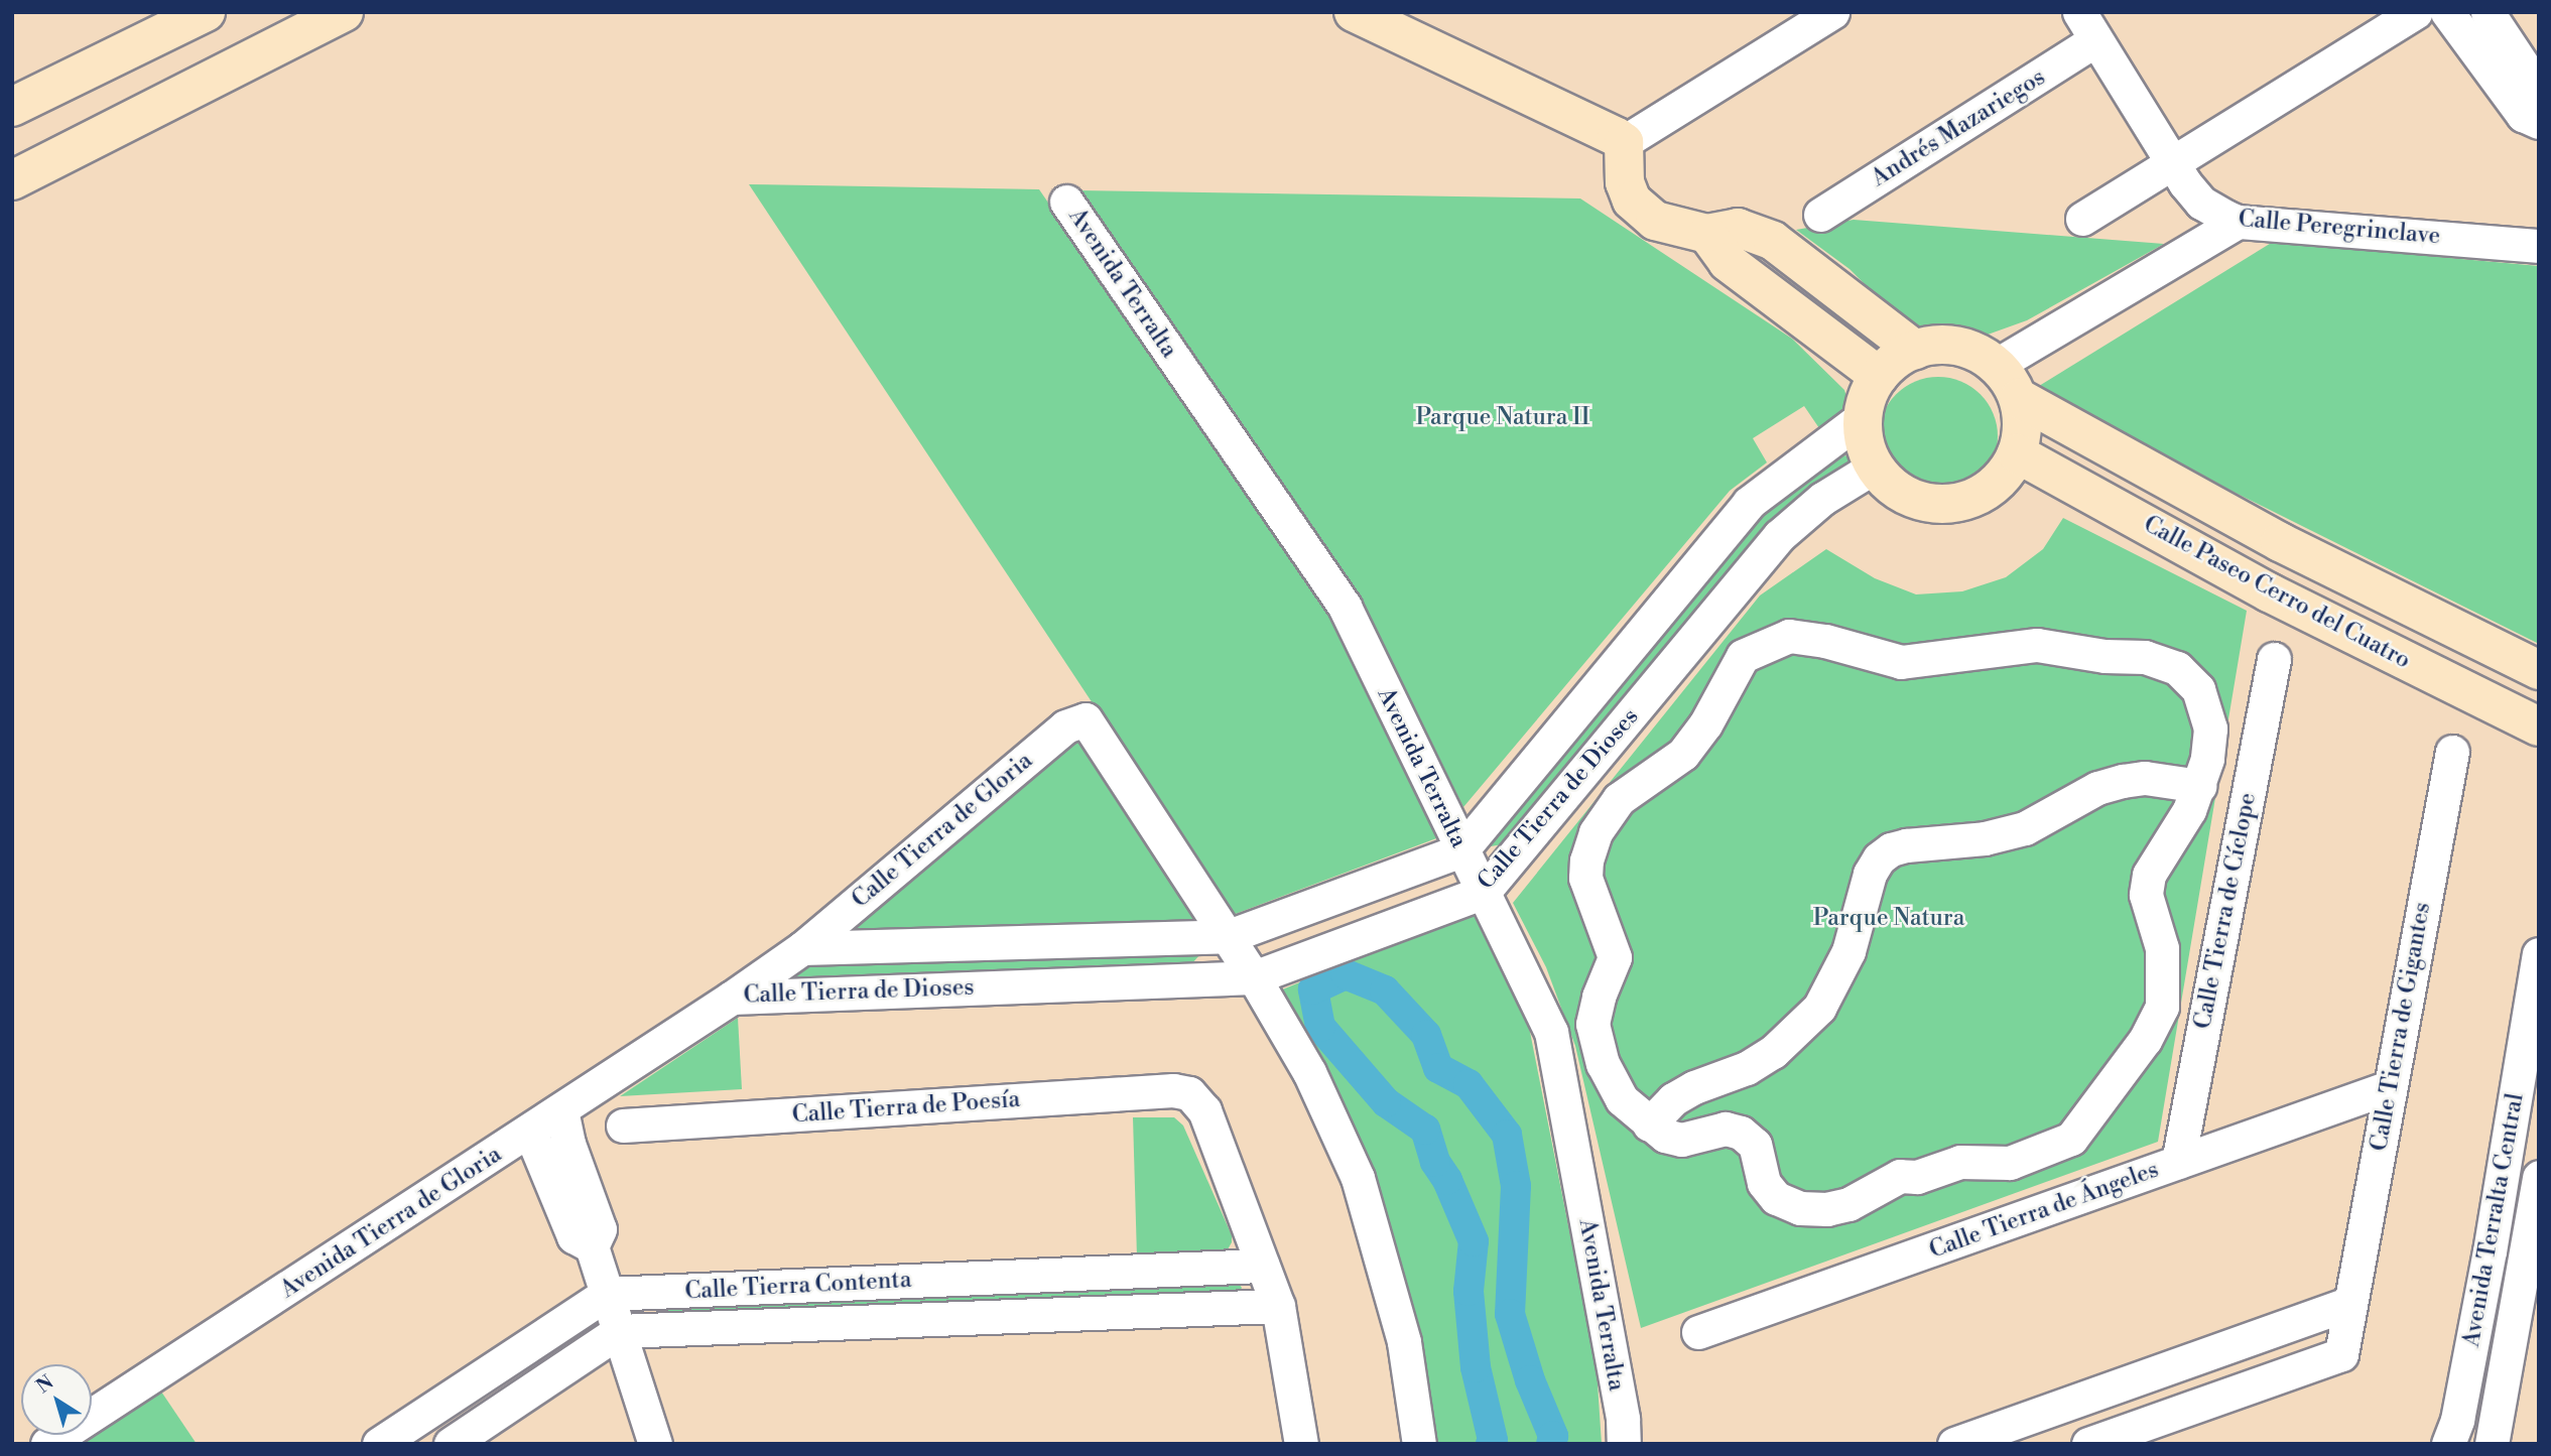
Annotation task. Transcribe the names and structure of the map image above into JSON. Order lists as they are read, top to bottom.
{
  "streets": {
    "street": [
      "Andrés Mazariegos",
      "Calle Peregrinclave",
      "Avenida Terralta",
      "Calle Paseo Cerro del Cuatro",
      "Calle Tierra de Dioses",
      "Calle Tierra de Gloria",
      "Calle Tierra de Cíclope",
      "Calle Tierra de Gigantes",
      "Calle Tierra de Poesía",
      "Calle Tierra de Ángeles",
      "Avenida Terralta Central",
      "Avenida Tierra de Gloria",
      "Calle Tierra Contenta"
    ]
  },
  "crossings": [
    ["Andrés Mazariegos", "Calle Peregrinclave"],
    ["Avenida Terralta", "Calle Tierra de Dioses"],
    ["Calle Paseo Cerro del Cuatro", "Calle Tierra de Dioses"],
    ["Calle Tierra de Dioses", "Calle Tierra de Gloria"],
    ["Calle Tierra de Dioses", "Avenida Tierra de Gloria"],
    ["Calle Tierra de Cíclope", "Calle Tierra de Ángeles"],
    ["Calle Tierra de Gigantes", "Calle Tierra de Ángeles"],
    ["Calle Tierra de Poesía", "Calle Tierra Contenta"]
  ],
  "parks": ["Parque Natura II", "Parque Natura"],
  "north": "top left"
}
